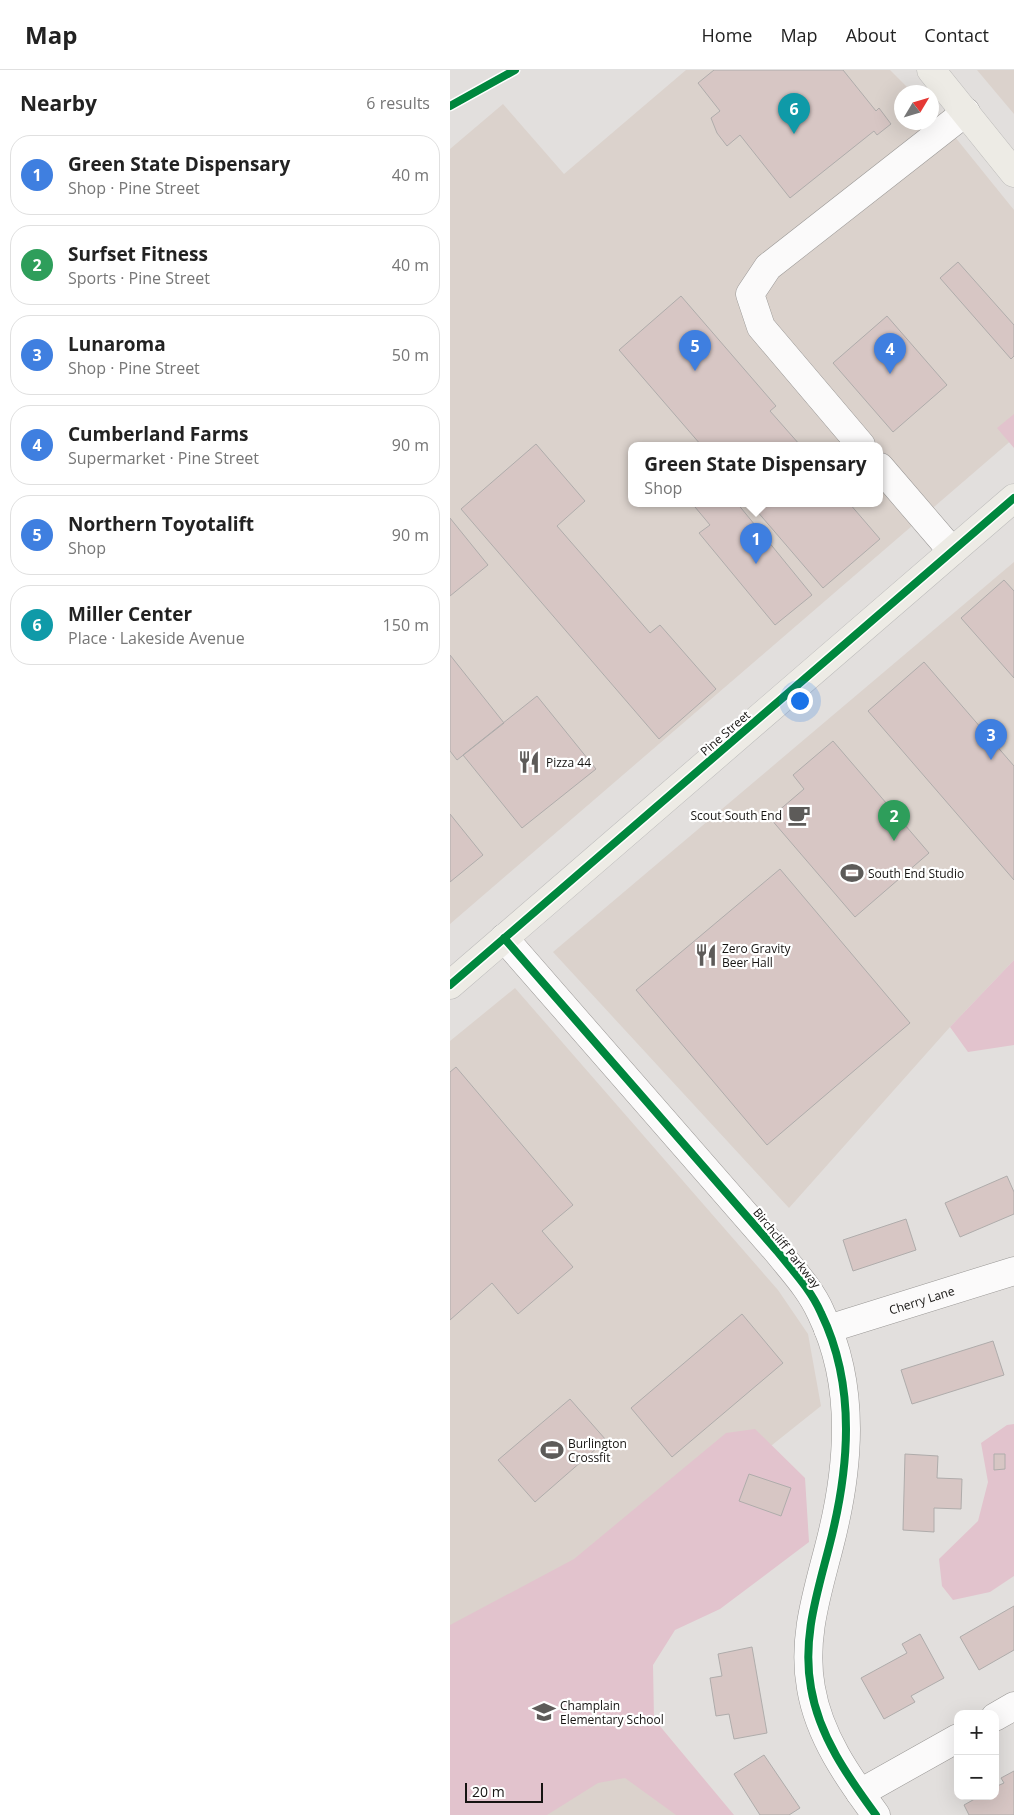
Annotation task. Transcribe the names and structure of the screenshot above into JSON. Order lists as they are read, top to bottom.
{
  "streets": {
    "main road": ["Pine Street"],
    "street": ["Birchcliff Parkway", "Cherry Lane"]
  },
  "crossings": [
    ["Pine Street", "Birchcliff Parkway"],
    ["Birchcliff Parkway", "Cherry Lane"]
  ],
  "places": {
    "restaurant": ["Pizza 44", "Zero Gravity Beer Hall"],
    "cafe": ["Scout South End"],
    "sports": ["South End Studio", "Burlington Crossfit"],
    "school or university": ["Champlain Elementary School"]
  },
  "scale_bar": "20 m",
  "north": "top right",
  "page": {
    "header": "Map",
    "nav": [
      "Home",
      "Map",
      "About",
      "Contact"
    ],
    "heading": ["Nearby", "6 results"],
    "pins": [
      "6",
      "5",
      "4",
      "1",
      "3",
      "2"
    ],
    "list": [
      {
        "mark": "1",
        "name": "Green State Dispensary",
        "note": "Shop · Pine Street",
        "value": "40 m"
      },
      {
        "mark": "2",
        "name": "Surfset Fitness",
        "note": "Sports · Pine Street",
        "value": "40 m"
      },
      {
        "mark": "3",
        "name": "Lunaroma",
        "note": "Shop · Pine Street",
        "value": "50 m"
      },
      {
        "mark": "4",
        "name": "Cumberland Farms",
        "note": "Supermarket · Pine Street",
        "value": "90 m"
      },
      {
        "mark": "5",
        "name": "Northern Toyotalift",
        "note": "Shop",
        "value": "90 m"
      },
      {
        "mark": "6",
        "name": "Miller Center",
        "note": "Place · Lakeside Avenue",
        "value": "150 m"
      }
    ],
    "popup": ["Green State Dispensary", "Shop"],
    "map_buttons": ["+", "−"],
    "scale": "20 m"
  }
}
